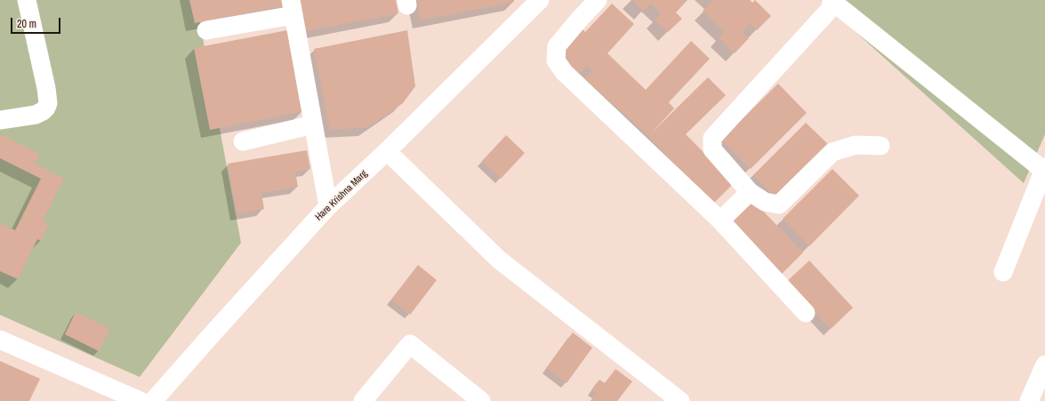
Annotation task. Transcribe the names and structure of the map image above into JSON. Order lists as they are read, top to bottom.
{
  "streets": {
    "street": ["Hare Krishna Marg"]
  },
  "scale_bar": "20 m"
}
